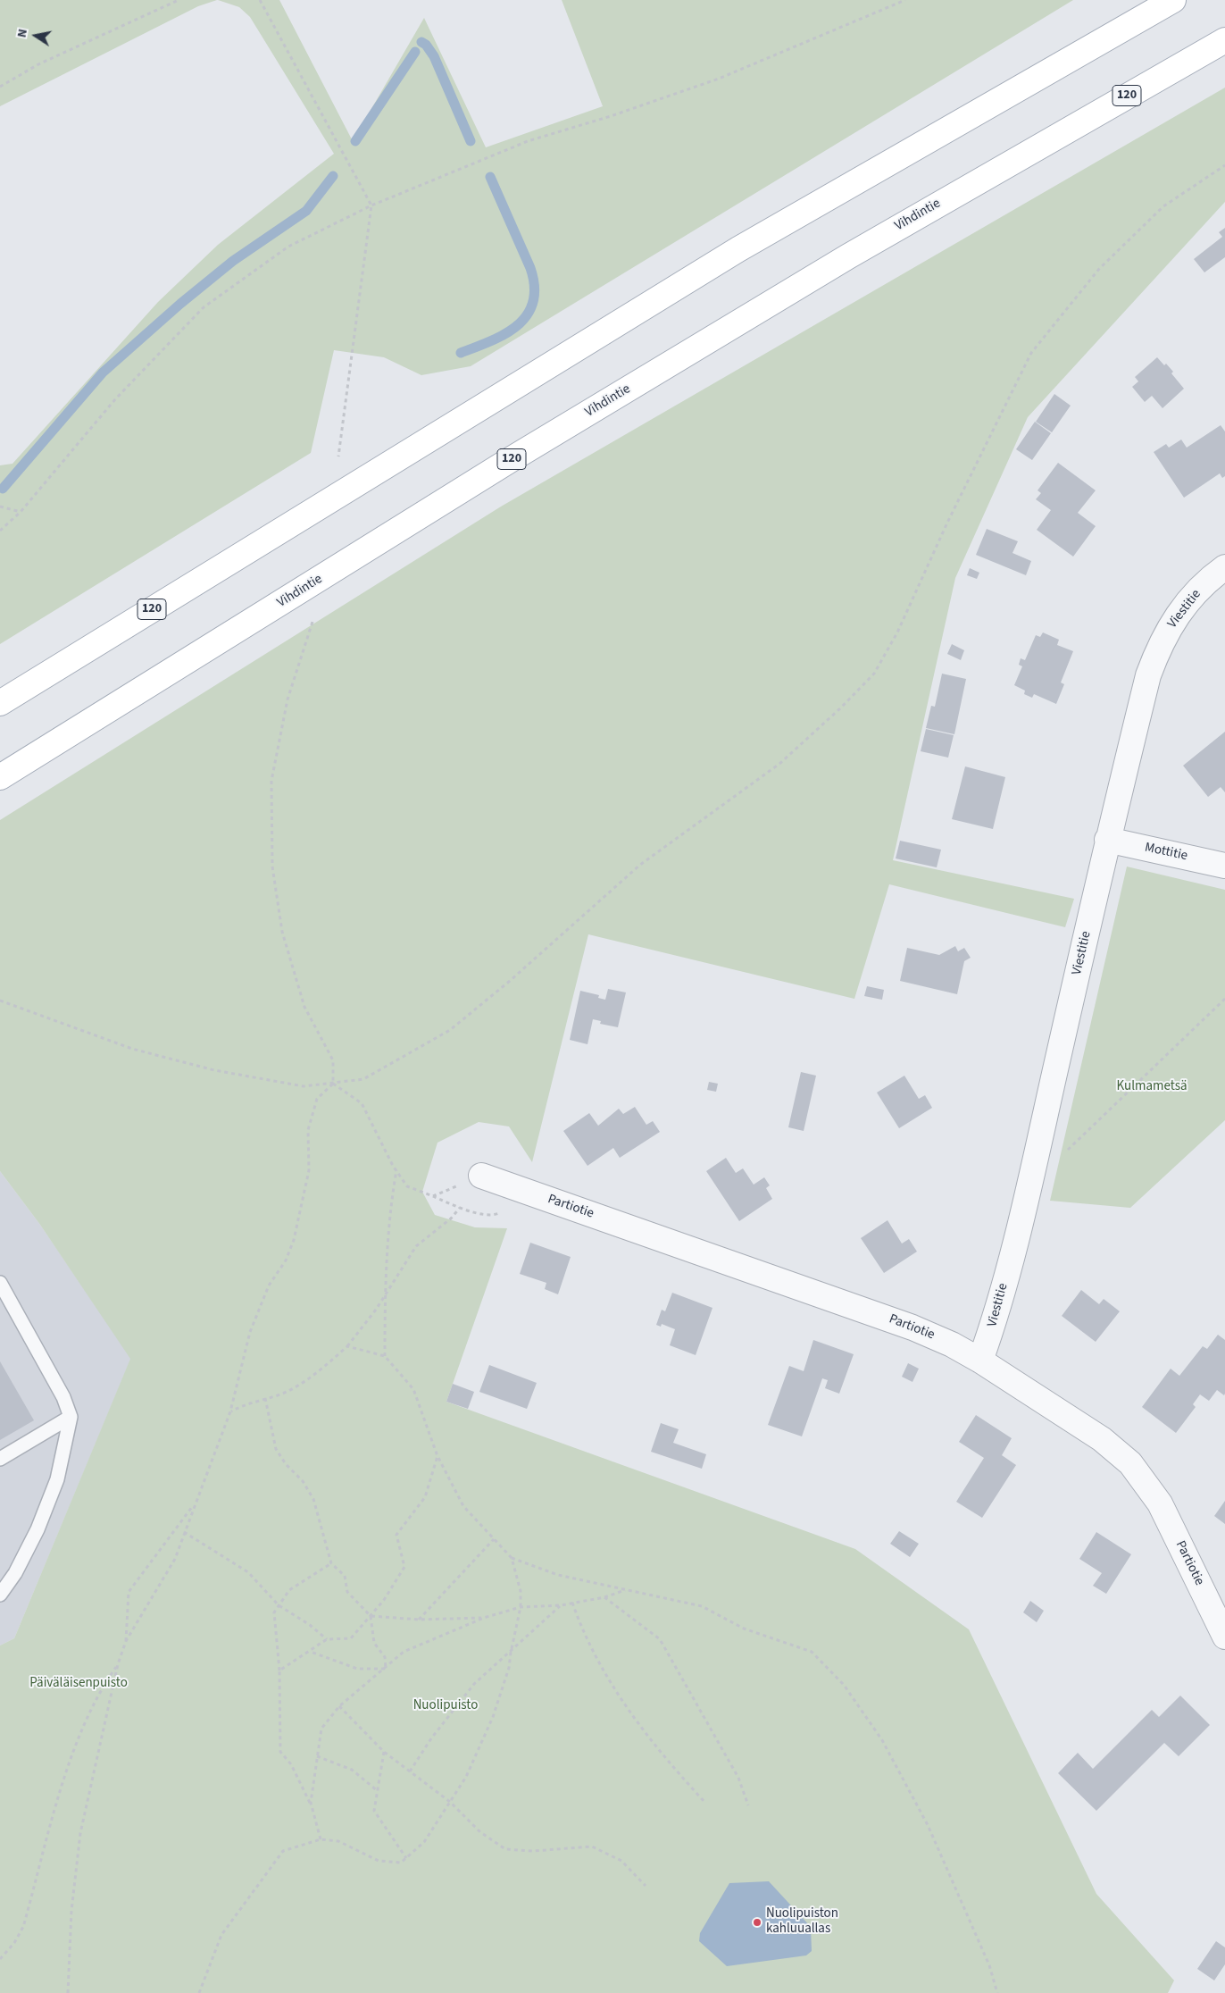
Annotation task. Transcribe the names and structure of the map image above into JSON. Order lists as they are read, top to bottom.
{
  "streets": {
    "main road": ["120", "Vihdintie"],
    "street": ["Viestitie", "Mottitie", "Partiotie"]
  },
  "crossings": [
    ["Viestitie", "Mottitie"],
    ["Viestitie", "Partiotie"]
  ],
  "parks": ["Kulmametsä", "Päiväläisenpuisto", "Nuolipuisto"],
  "places": ["Nuolipuiston kahluuallas"],
  "north": "left"
}
